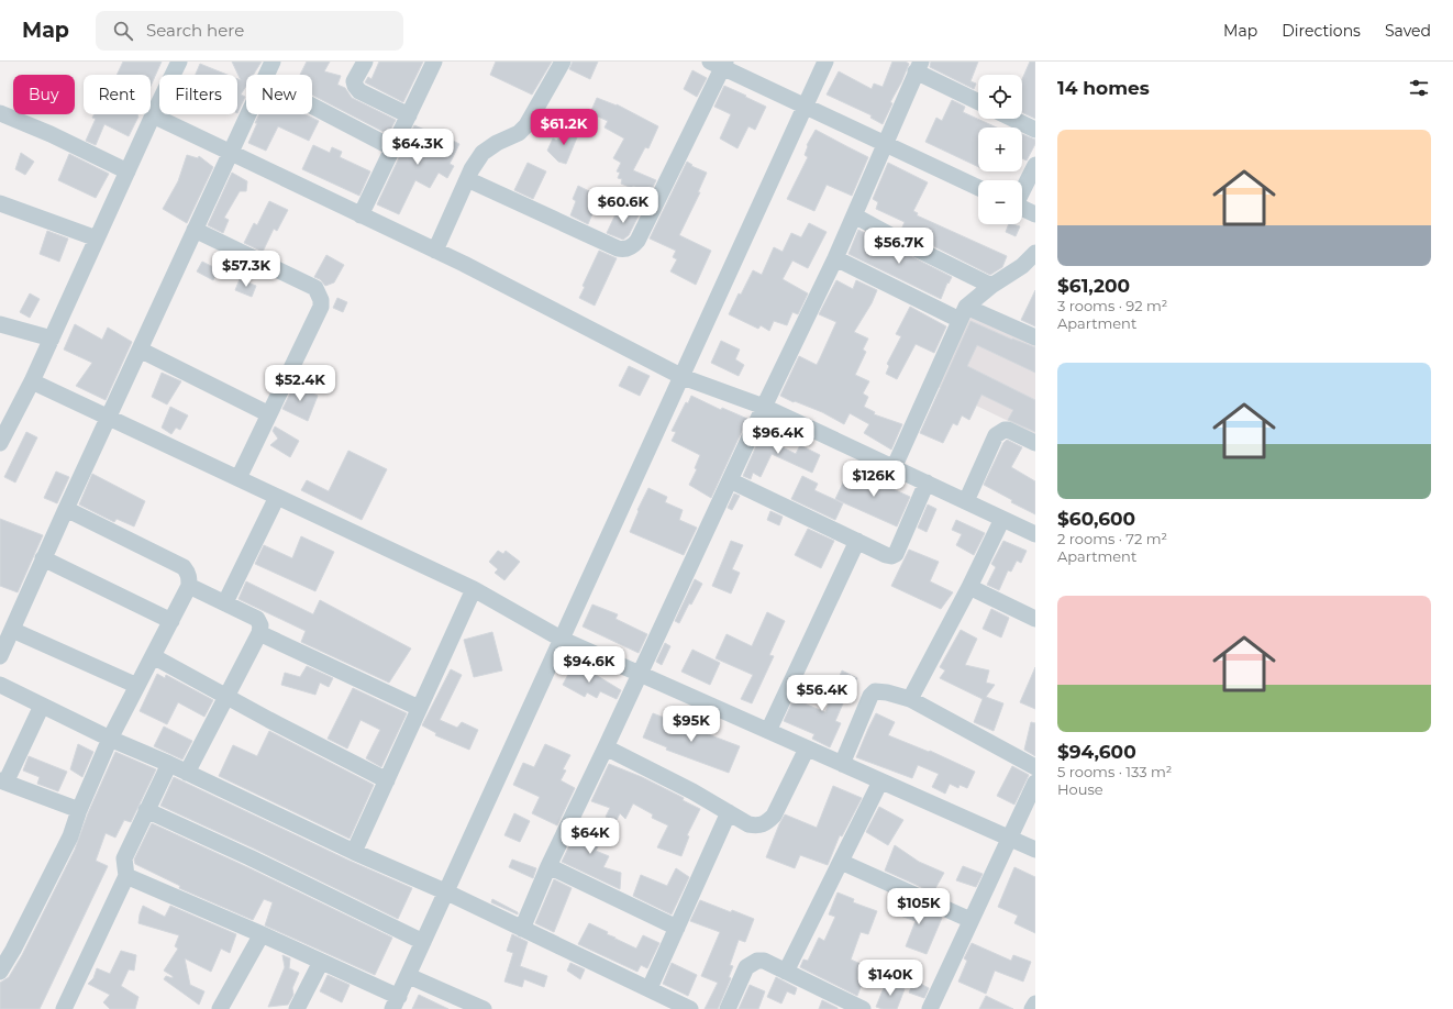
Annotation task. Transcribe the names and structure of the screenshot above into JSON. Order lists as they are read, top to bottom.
{
  "page": {
    "header": "Map",
    "search": "Search here",
    "nav": ["Map", "Directions", "Saved"],
    "heading": "14 homes",
    "map_buttons": ["+", "−"],
    "chip": [
      "Buy",
      "Rent",
      "Filters",
      "New"
    ],
    "price": [
      "$61.2K",
      "$64.3K",
      "$60.6K",
      "$56.7K",
      "$57.3K",
      "$52.4K",
      "$96.4K",
      "$126K",
      "$94.6K",
      "$56.4K",
      "$95K",
      "$64K",
      "$105K",
      "$140K"
    ],
    "list": [
      {
        "name": "$61,200",
        "note": "3 rooms · 92 m² · Apartment"
      },
      {
        "name": "$60,600",
        "note": "2 rooms · 72 m² · Apartment"
      },
      {
        "name": "$94,600",
        "note": "5 rooms · 133 m² · House"
      }
    ]
  }
}
